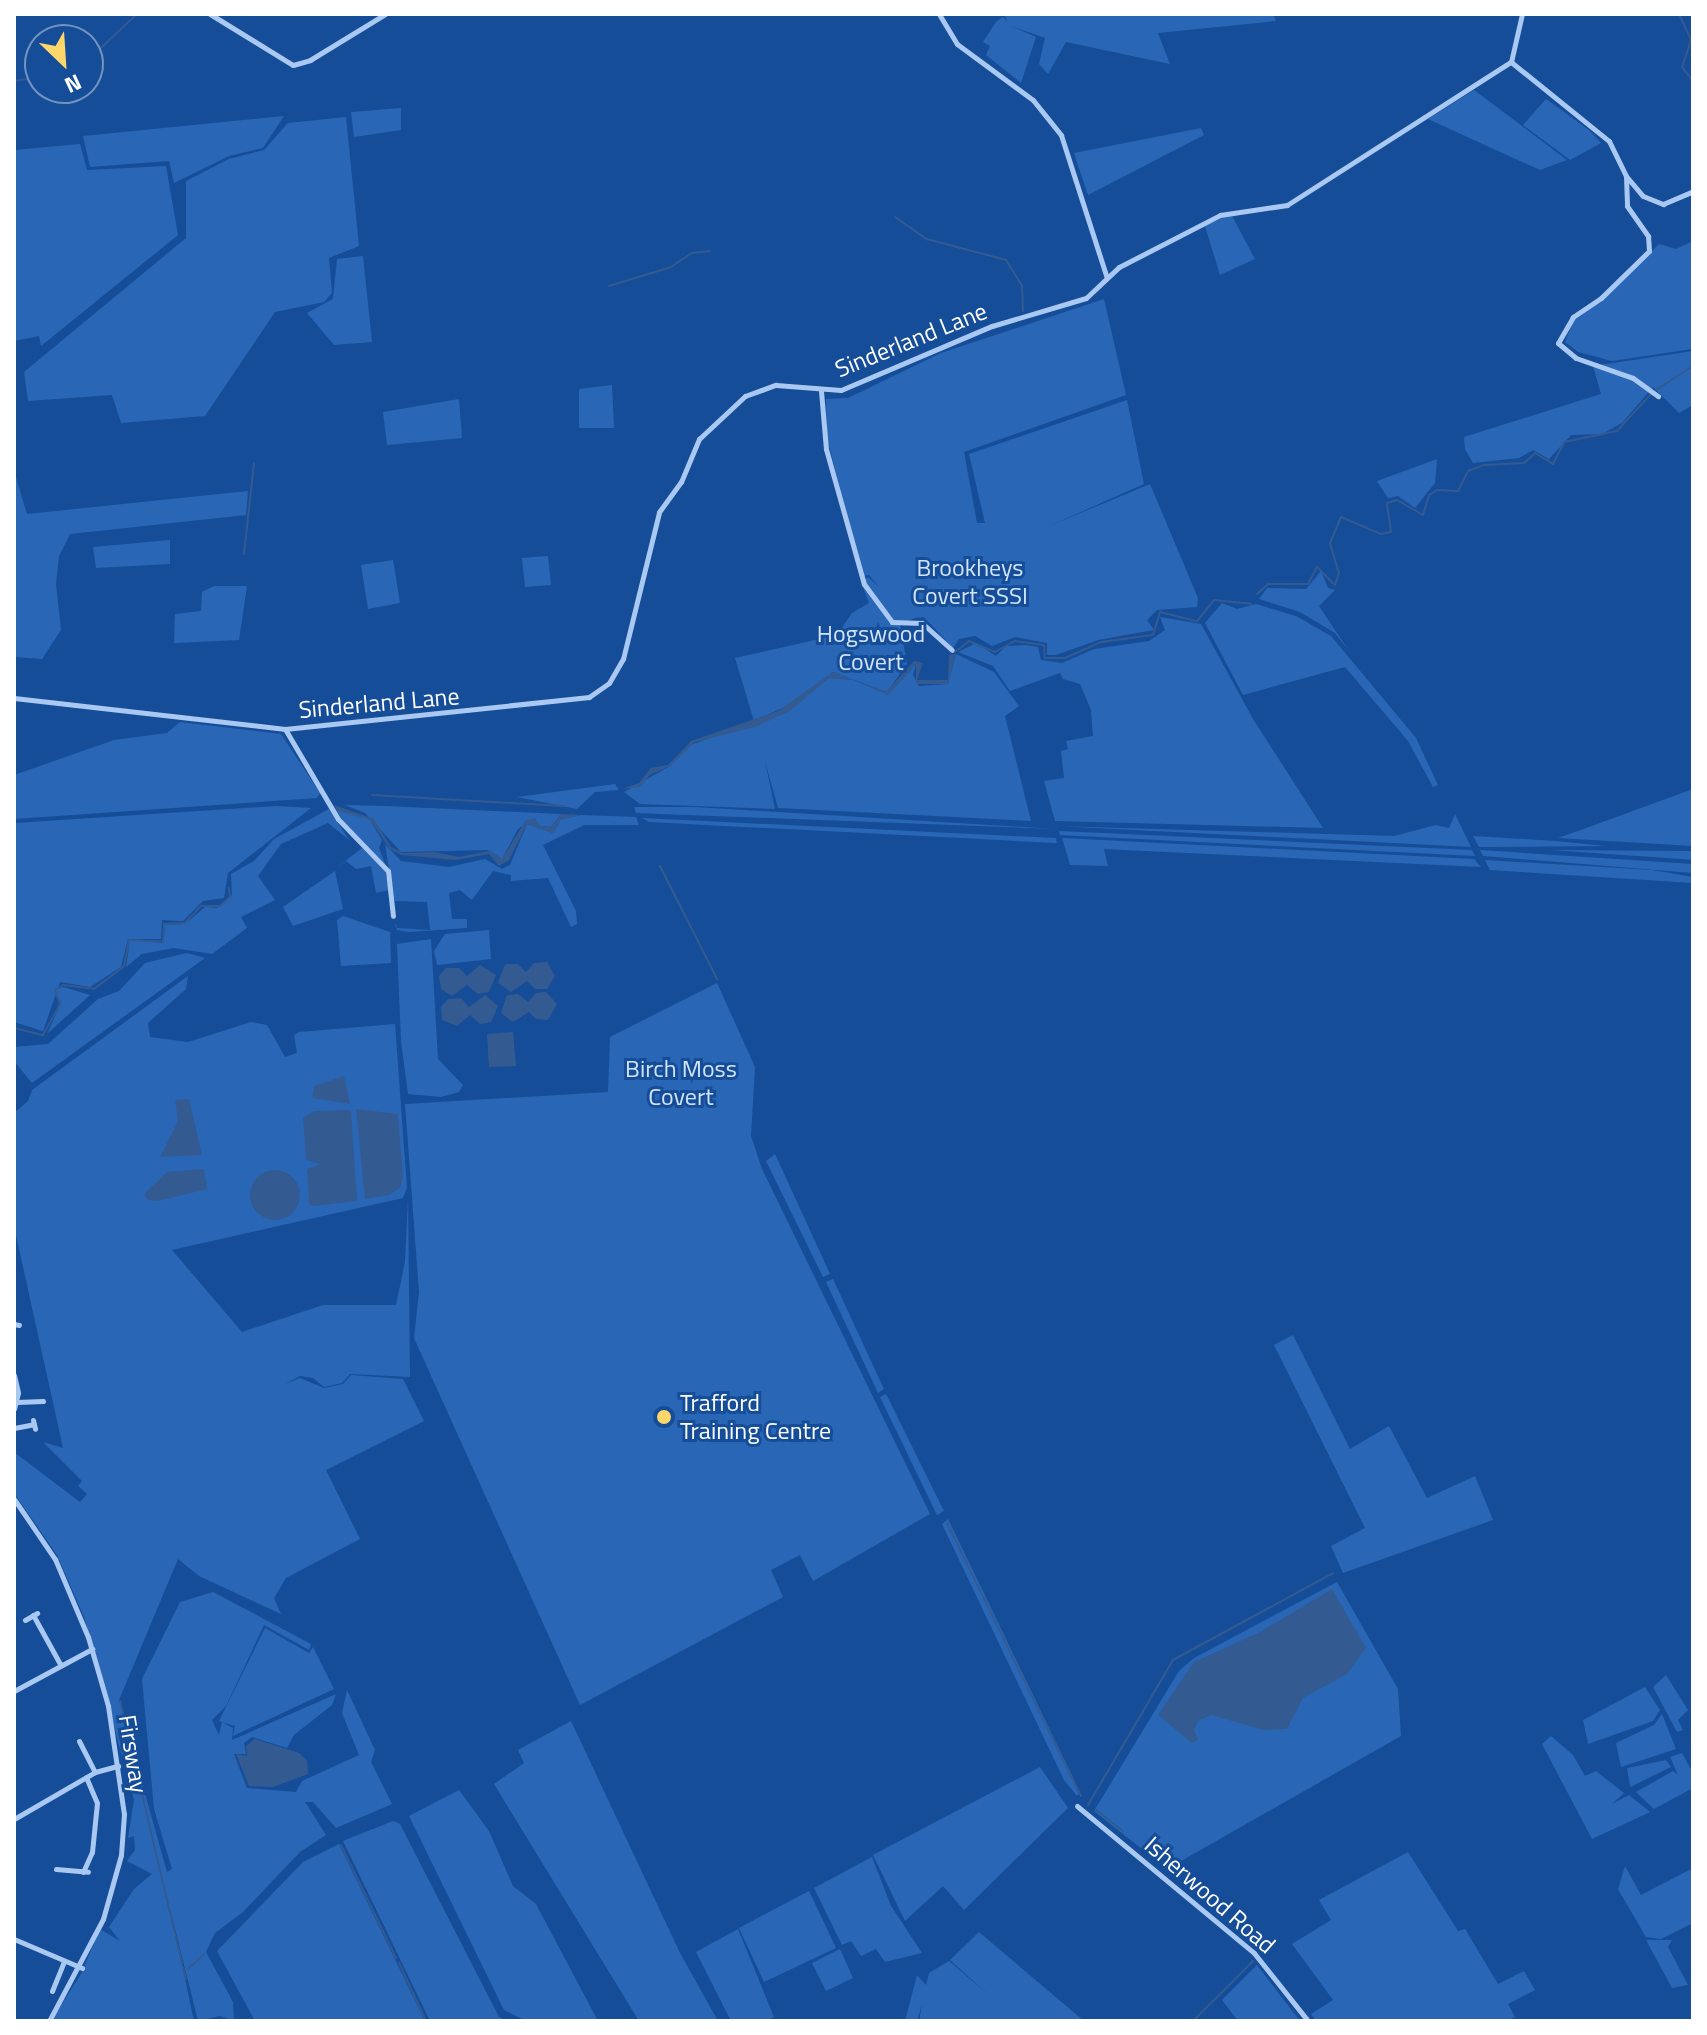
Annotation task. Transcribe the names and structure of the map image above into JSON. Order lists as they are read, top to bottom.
{
  "streets": {
    "street": ["Sinderland Lane", "Firsway", "Isherwood Road"]
  },
  "parks": ["Brookheys Covert SSSI", "Hogswood Covert", "Birch Moss Covert"],
  "places": ["Trafford Training Centre"],
  "north": "bottom right"
}
